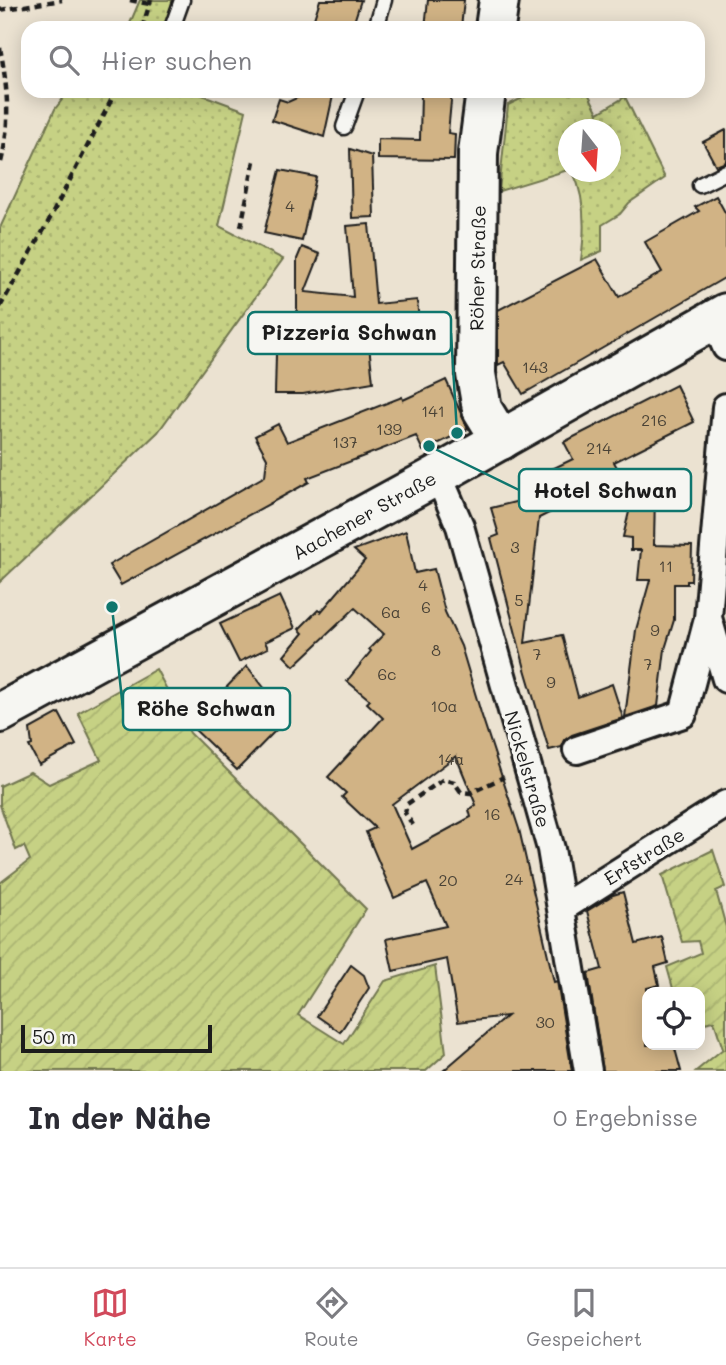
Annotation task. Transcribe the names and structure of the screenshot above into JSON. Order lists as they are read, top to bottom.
{
  "streets": {
    "main road": ["Röher Straße", "Aachener Straße"],
    "street": ["Nickelstraße", "Erfstraße"]
  },
  "crossings": [
    ["Röher Straße", "Aachener Straße"],
    ["Aachener Straße", "Nickelstraße"],
    ["Nickelstraße", "Erfstraße"]
  ],
  "places": ["Pizzeria Schwan", "Hotel Schwan", "Röhe Schwan"],
  "house_numbers": [
    "4",
    "143",
    "141",
    "216",
    "139",
    "137",
    "214",
    "3",
    "11",
    "4",
    "5",
    "6",
    "6a",
    "9",
    "8",
    "7",
    "7",
    "6c",
    "9",
    "10a",
    "14a",
    "16",
    "24",
    "20",
    "30"
  ],
  "scale_bar": "50 m",
  "north": "bottom",
  "page": {
    "search": "Hier suchen",
    "scale": "50 m",
    "heading": ["In der Nähe", "0 Ergebnisse"],
    "nav": ["Karte", "Route", "Gespeichert"]
  }
}
